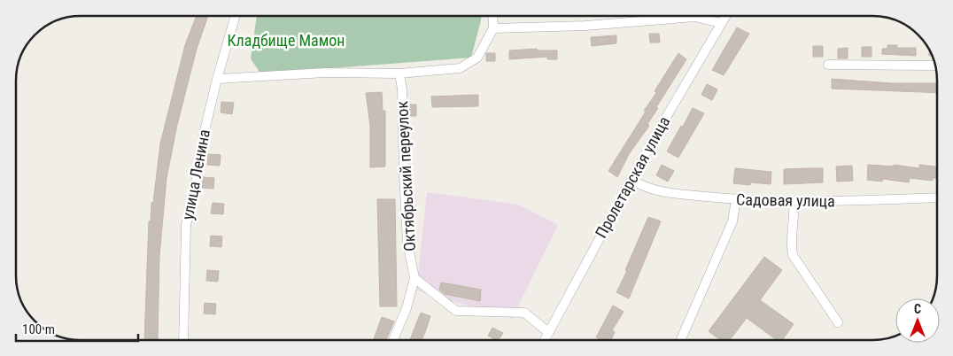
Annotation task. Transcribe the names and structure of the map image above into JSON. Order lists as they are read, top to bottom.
{
  "streets": {
    "street": [
      "улица Ленина",
      "Октябрьский переулок",
      "Пролетарская улица",
      "Садовая улица"
    ]
  },
  "crossings": [
    ["Пролетарская улица", "Садовая улица"]
  ],
  "parks": ["Кладбище Мамон"],
  "scale_bar": "100 m",
  "north": "top"
}
